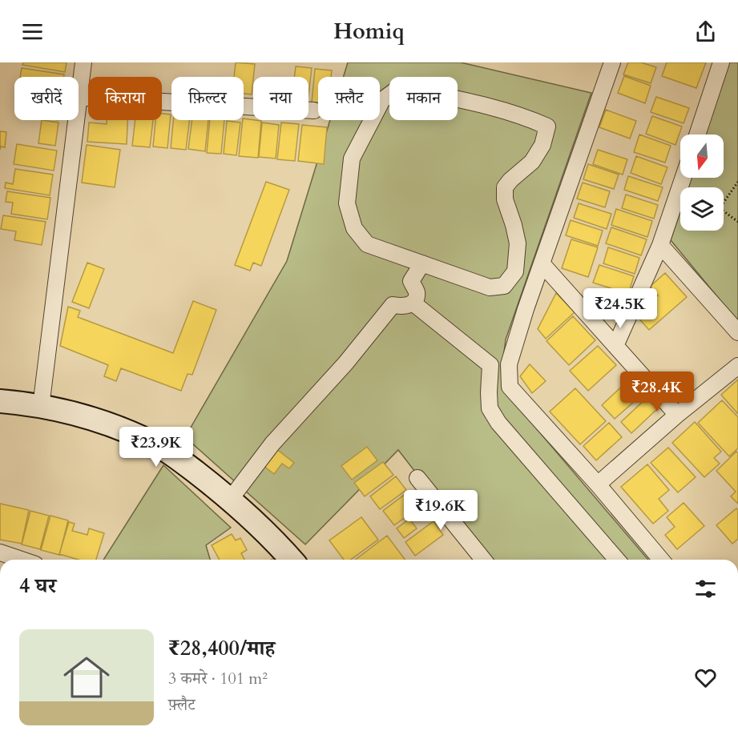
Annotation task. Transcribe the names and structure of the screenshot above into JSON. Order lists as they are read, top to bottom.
{
  "north": "bottom",
  "page": {
    "header": "Homiq",
    "chip": [
      "खरीदें",
      "किराया",
      "फ़िल्टर",
      "नया",
      "फ़्लैट",
      "मकान"
    ],
    "price": [
      "₹24.5K",
      "₹28.4K",
      "₹23.9K",
      "₹19.6K"
    ],
    "heading": "4 घर",
    "list": [
      {
        "name": "₹28,400/माह",
        "note": "3 कमरे · 101 m² · फ़्लैट"
      }
    ]
  }
}
